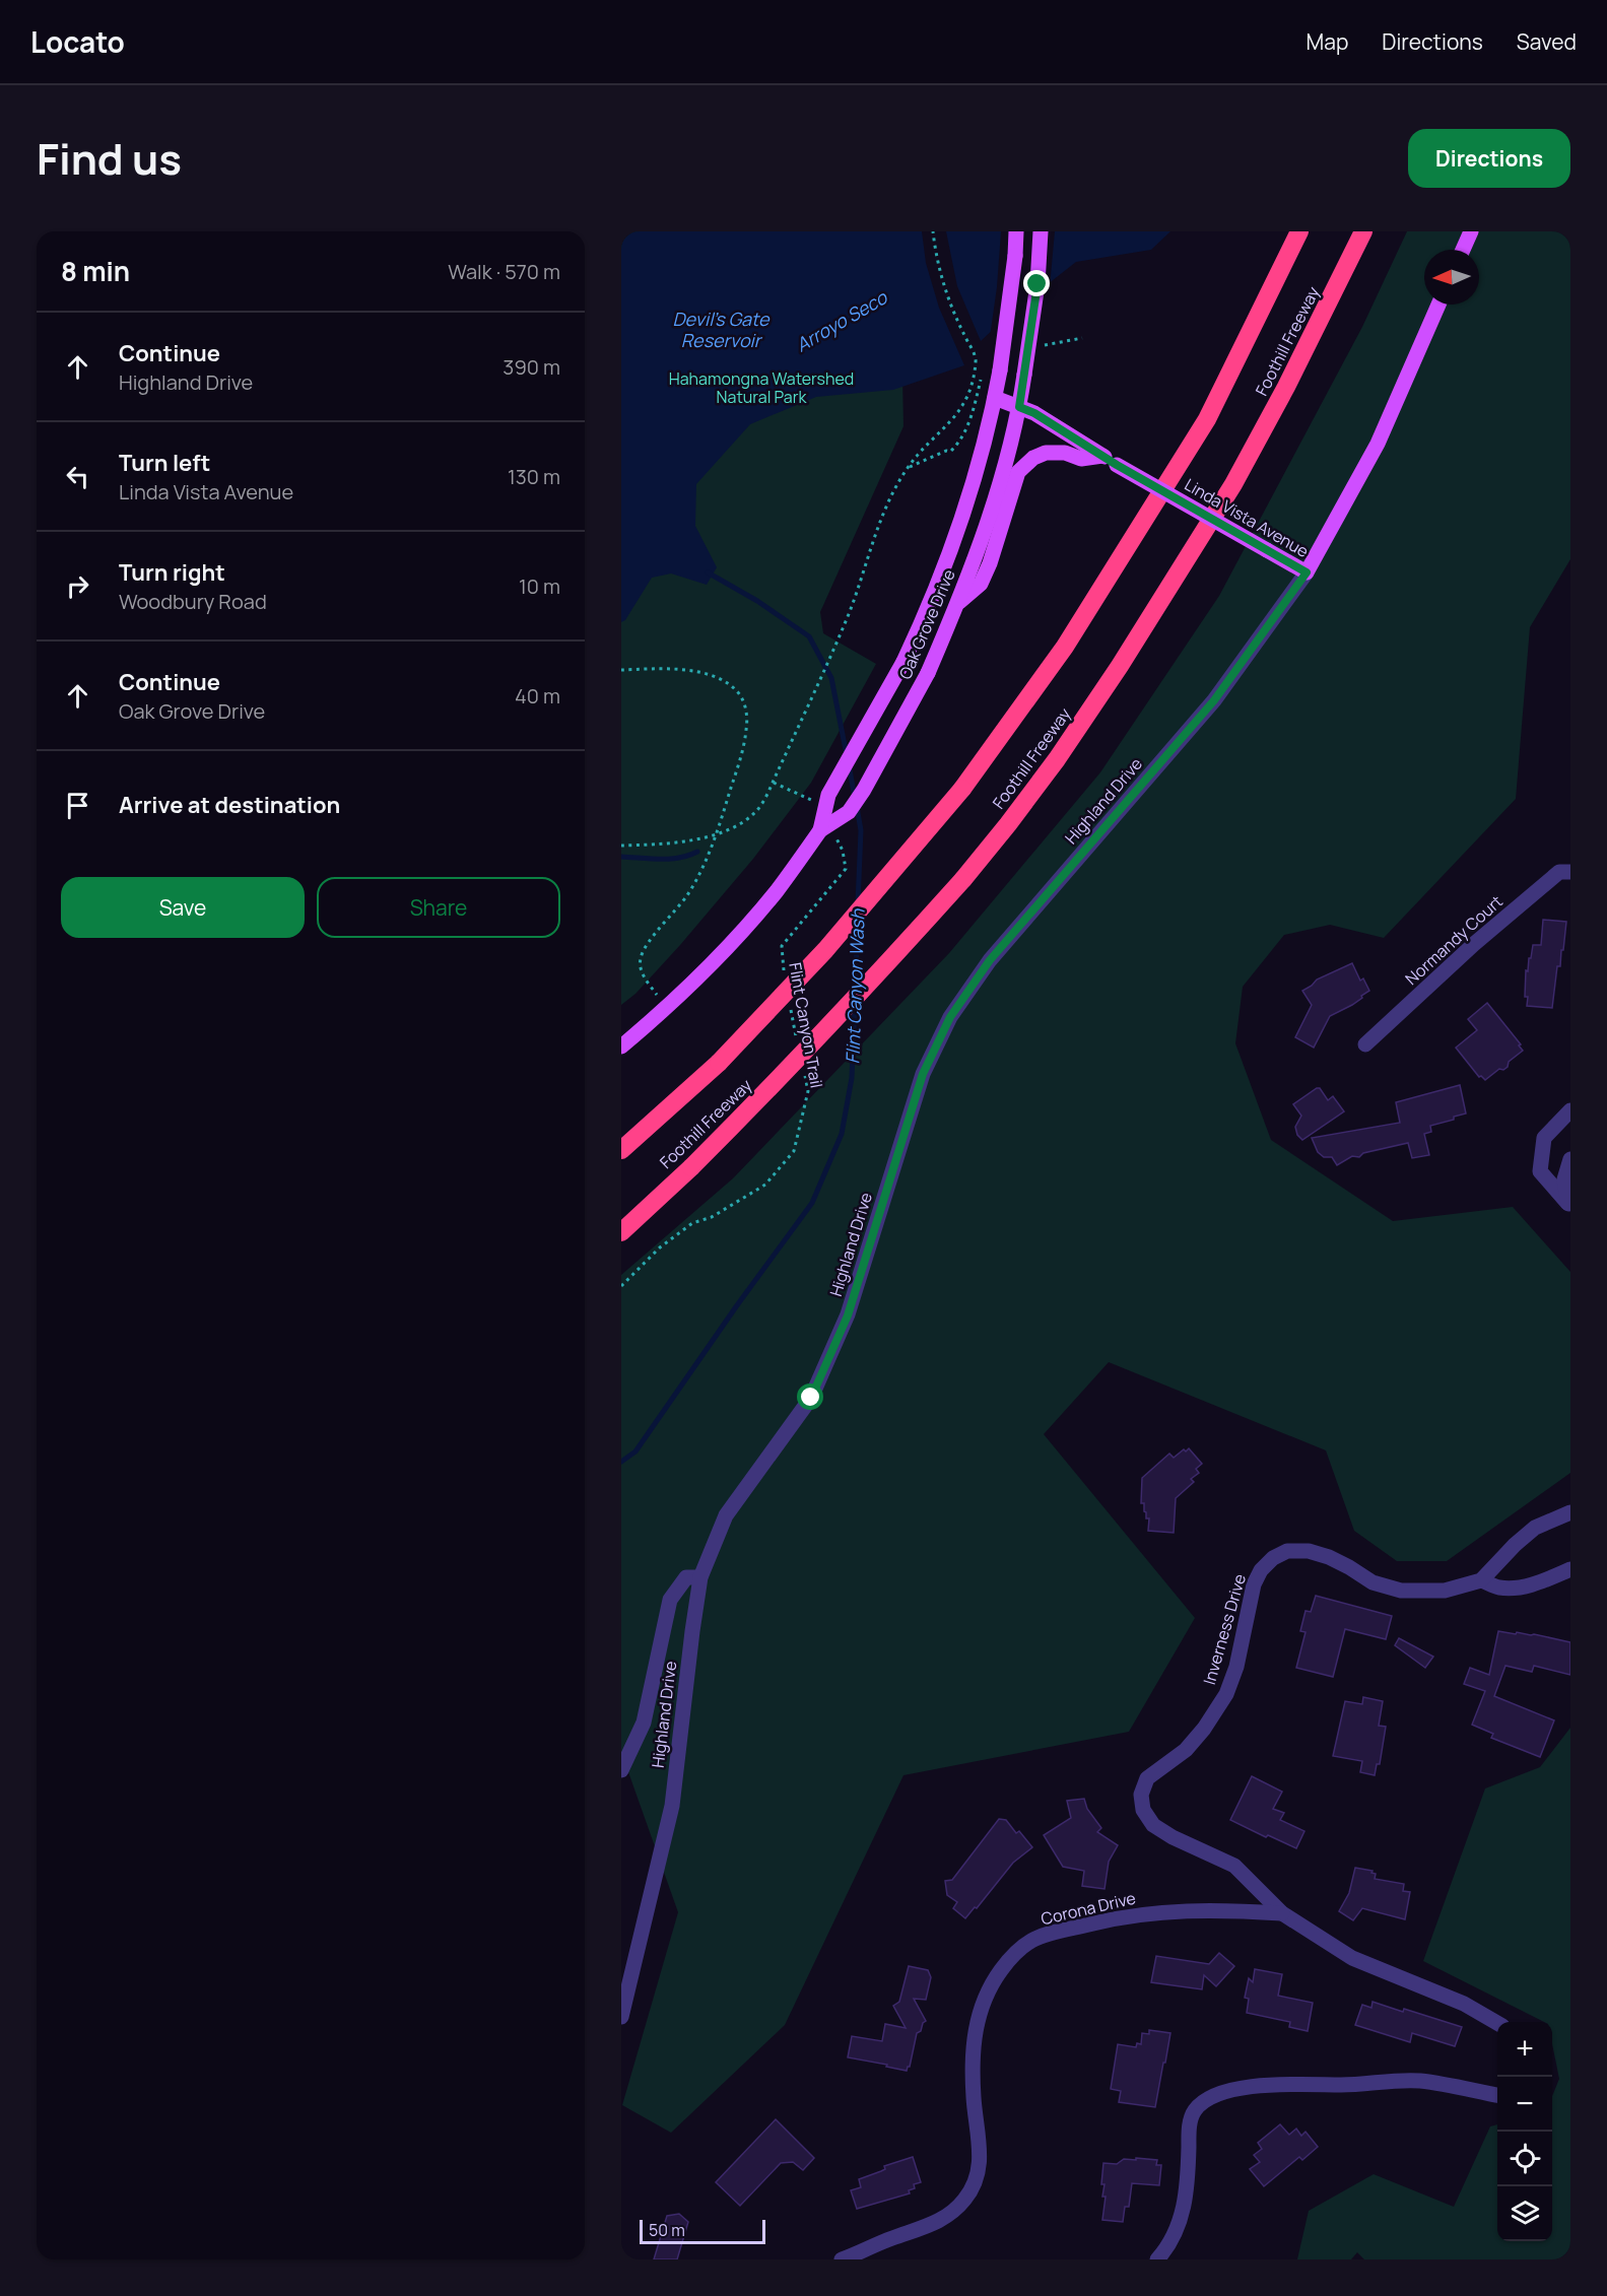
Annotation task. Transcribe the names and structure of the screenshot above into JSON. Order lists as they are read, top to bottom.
{
  "streets": {
    "highway": ["Foothill Freeway"],
    "main road": ["Linda Vista Avenue", "Oak Grove Drive"],
    "street": [
      "Highland Drive",
      "Normandy Court",
      "Inverness Drive",
      "Corona Drive"
    ],
    "path": ["Flint Canyon Trail"]
  },
  "crossings": [
    ["Linda Vista Avenue", "Oak Grove Drive"],
    ["Linda Vista Avenue", "Highland Drive"],
    ["Inverness Drive", "Corona Drive"]
  ],
  "water": ["Devil's Gate Reservoir", "Arroyo Seco", "Flint Canyon Wash"],
  "parks": ["Hahamongna Watershed Natural Park"],
  "scale_bar": "50 m",
  "north": "left",
  "page": {
    "header": "Locato",
    "nav": ["Map", "Directions", "Saved"],
    "title": "Find us",
    "buttons": [
      "Directions",
      ["Save", "Share"]
    ],
    "heading": ["8 min", "Walk · 570 m"],
    "list": [
      ["Continue", "Highland Drive", "390 m"],
      ["Turn left", "Linda Vista Avenue", "130 m"],
      ["Turn right", "Woodbury Road", "10 m"],
      ["Continue", "Oak Grove Drive", "40 m"],
      "Arrive at destination"
    ],
    "map_buttons": ["+", "−"],
    "scale": "50 m"
  }
}
